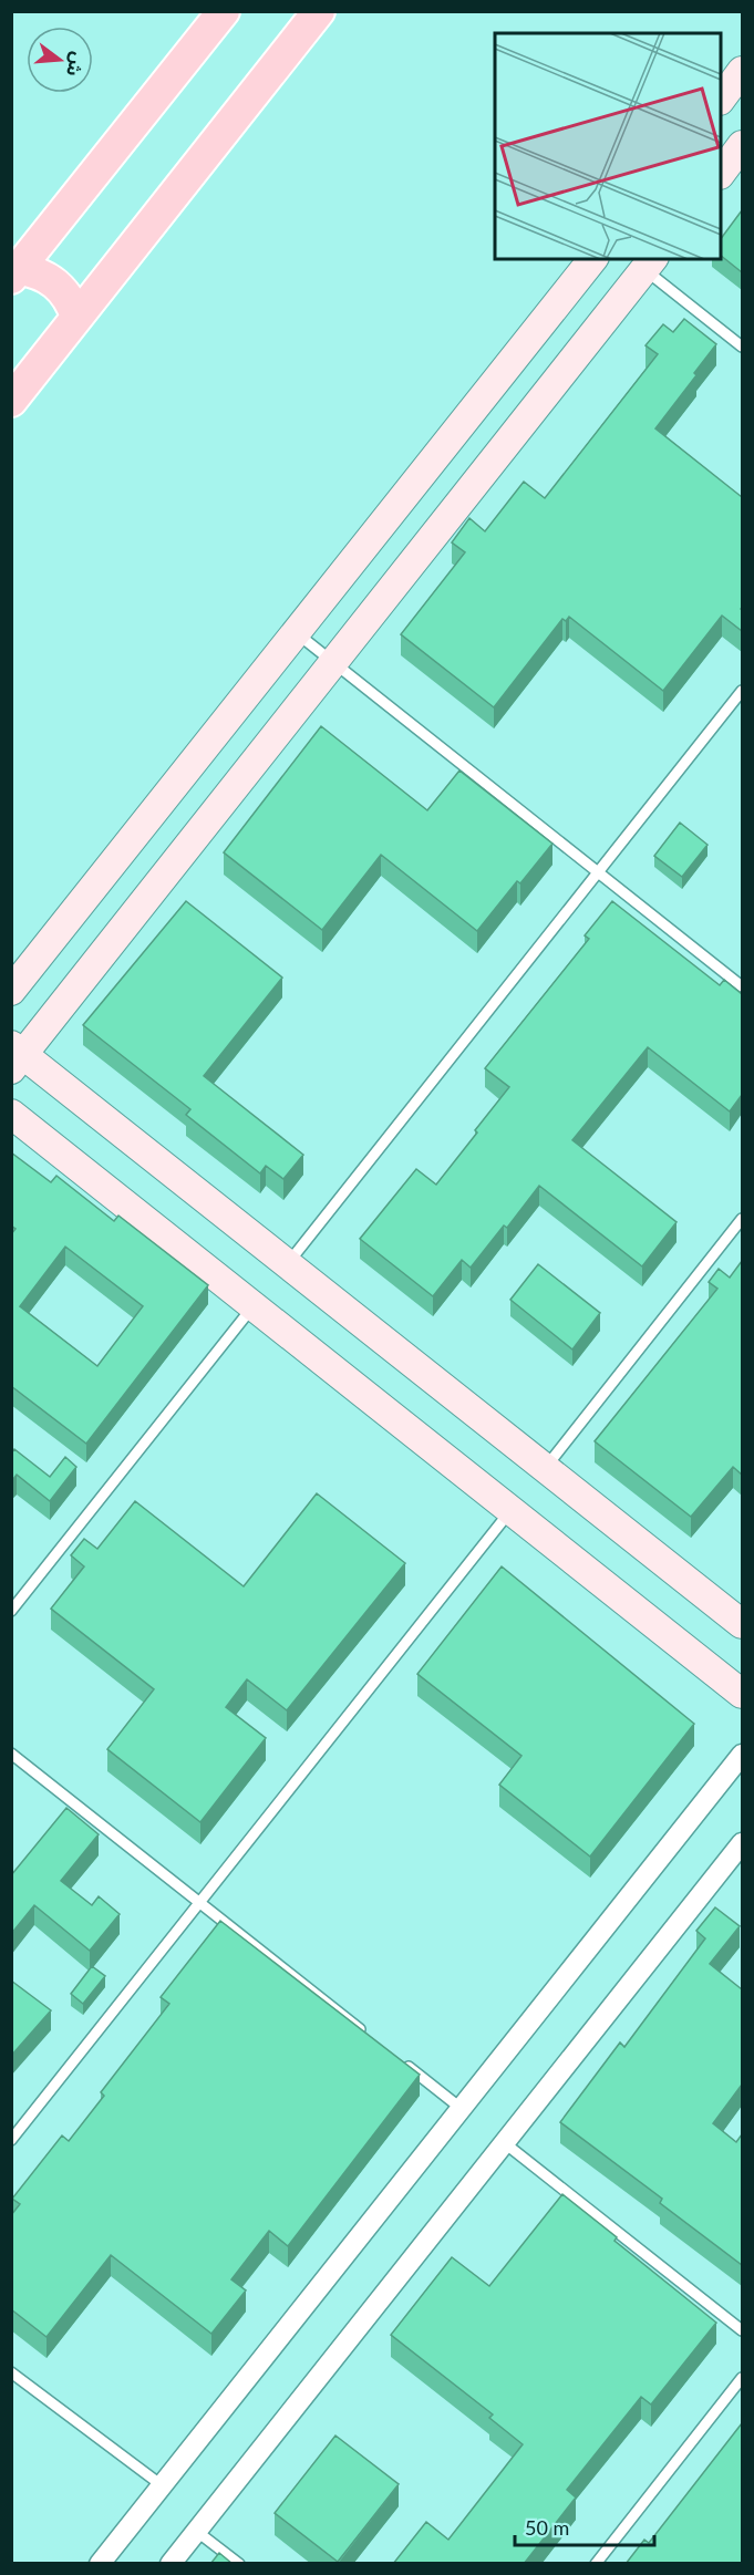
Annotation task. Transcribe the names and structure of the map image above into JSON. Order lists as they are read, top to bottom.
{
  "scale_bar": "50 m",
  "north": "right"
}
